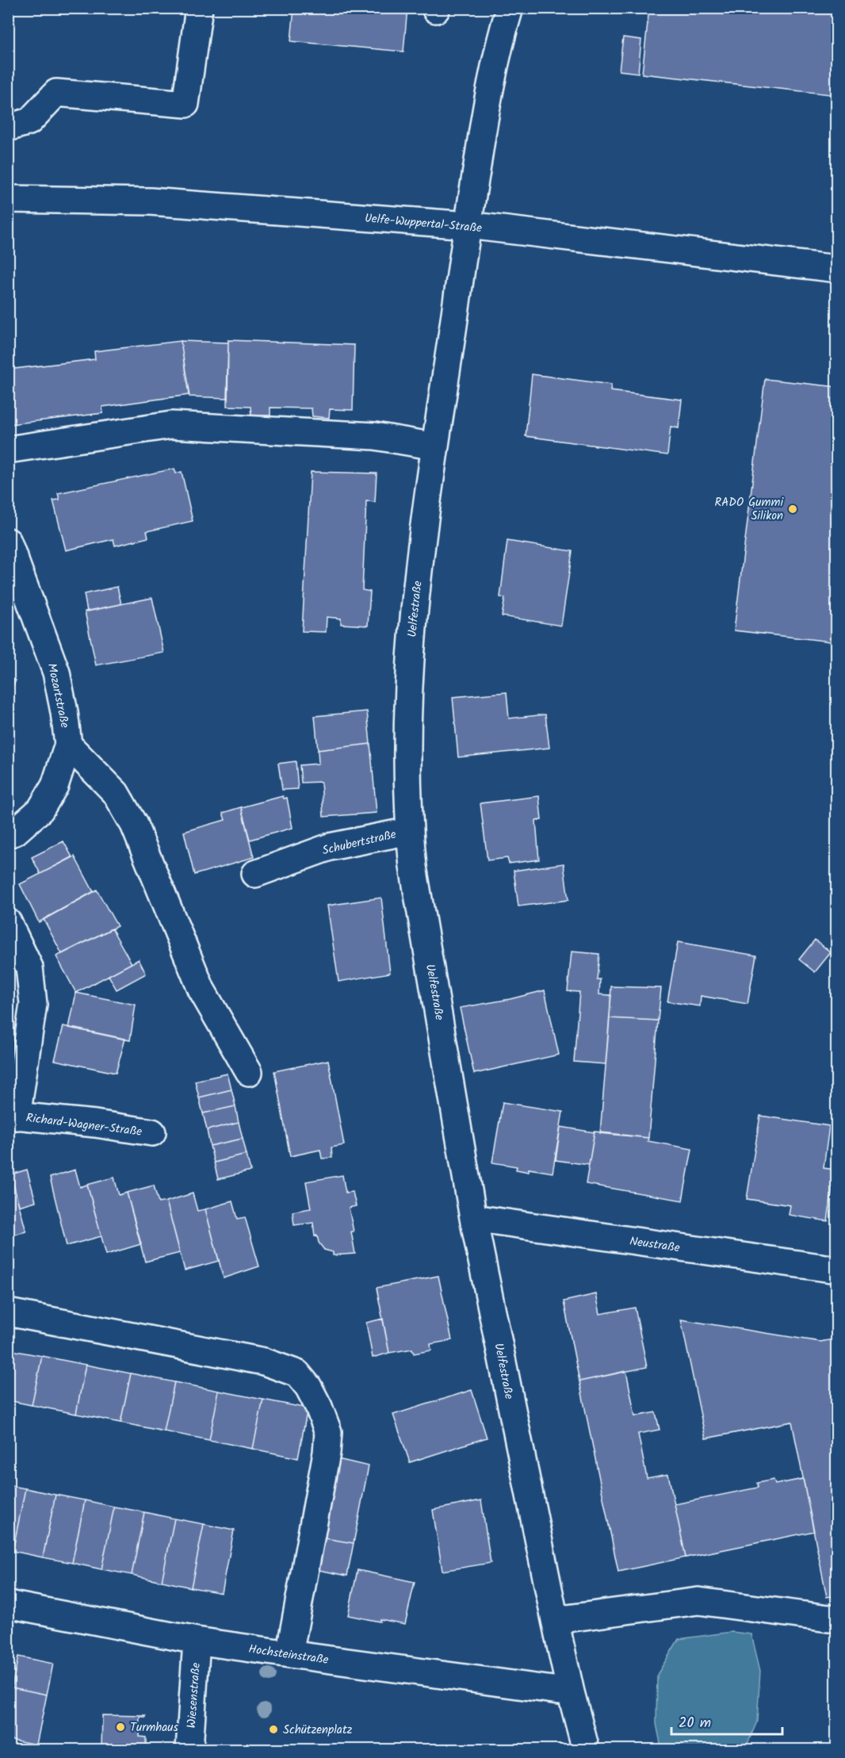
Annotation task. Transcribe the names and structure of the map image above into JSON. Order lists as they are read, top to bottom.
{
  "streets": {
    "street": [
      "Uelfe-Wuppertal-Straße",
      "Uelfestraße",
      "Mozartstraße",
      "Schubertstraße",
      "Richard-Wagner-Straße",
      "Neustraße",
      "Hochsteinstraße",
      "Wiesenstraße"
    ]
  },
  "crossings": [
    ["Uelfe-Wuppertal-Straße", "Uelfestraße"],
    ["Uelfestraße", "Schubertstraße"],
    ["Uelfestraße", "Neustraße"],
    ["Uelfestraße", "Hochsteinstraße"],
    ["Hochsteinstraße", "Wiesenstraße"]
  ],
  "places": ["RADO Gummi Silikon", "Turmhaus", "Schützenplatz"],
  "scale_bar": "20 m"
}
